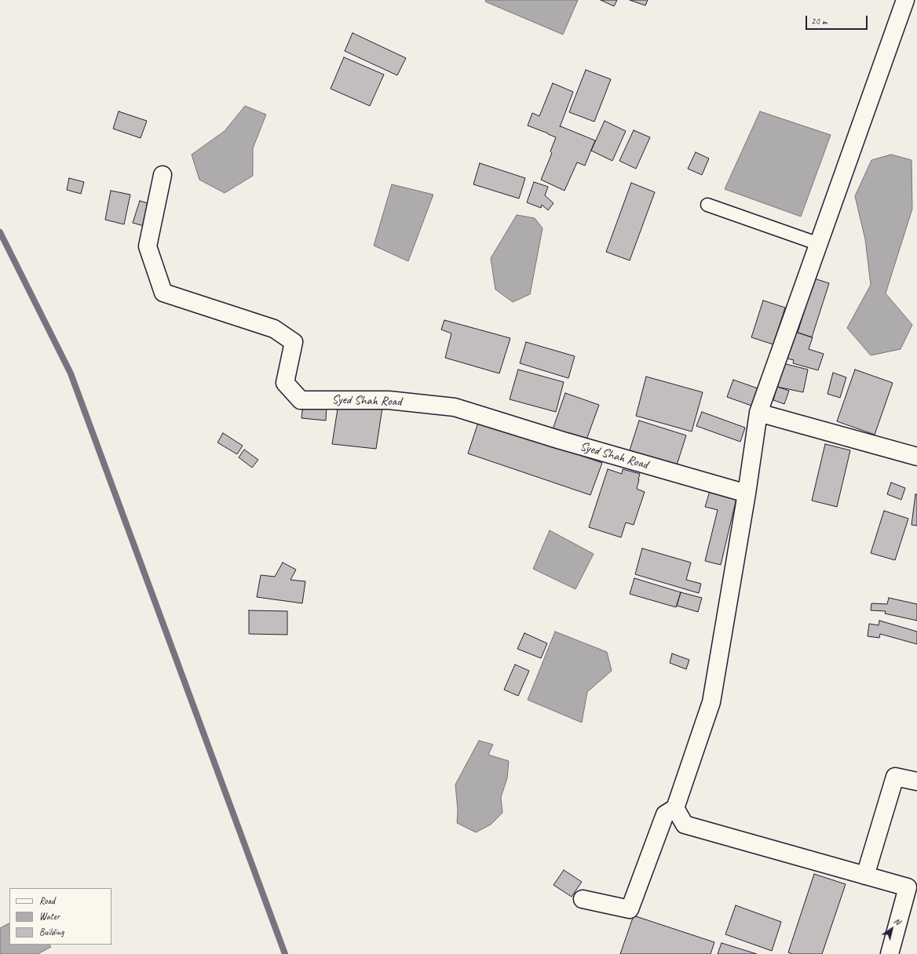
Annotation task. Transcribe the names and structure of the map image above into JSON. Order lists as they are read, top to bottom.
{
  "streets": {
    "street": ["Syed Shah Road"]
  },
  "legend": ["Road", "Water", "Building"],
  "scale_bar": "20 m",
  "north": "top right"
}
